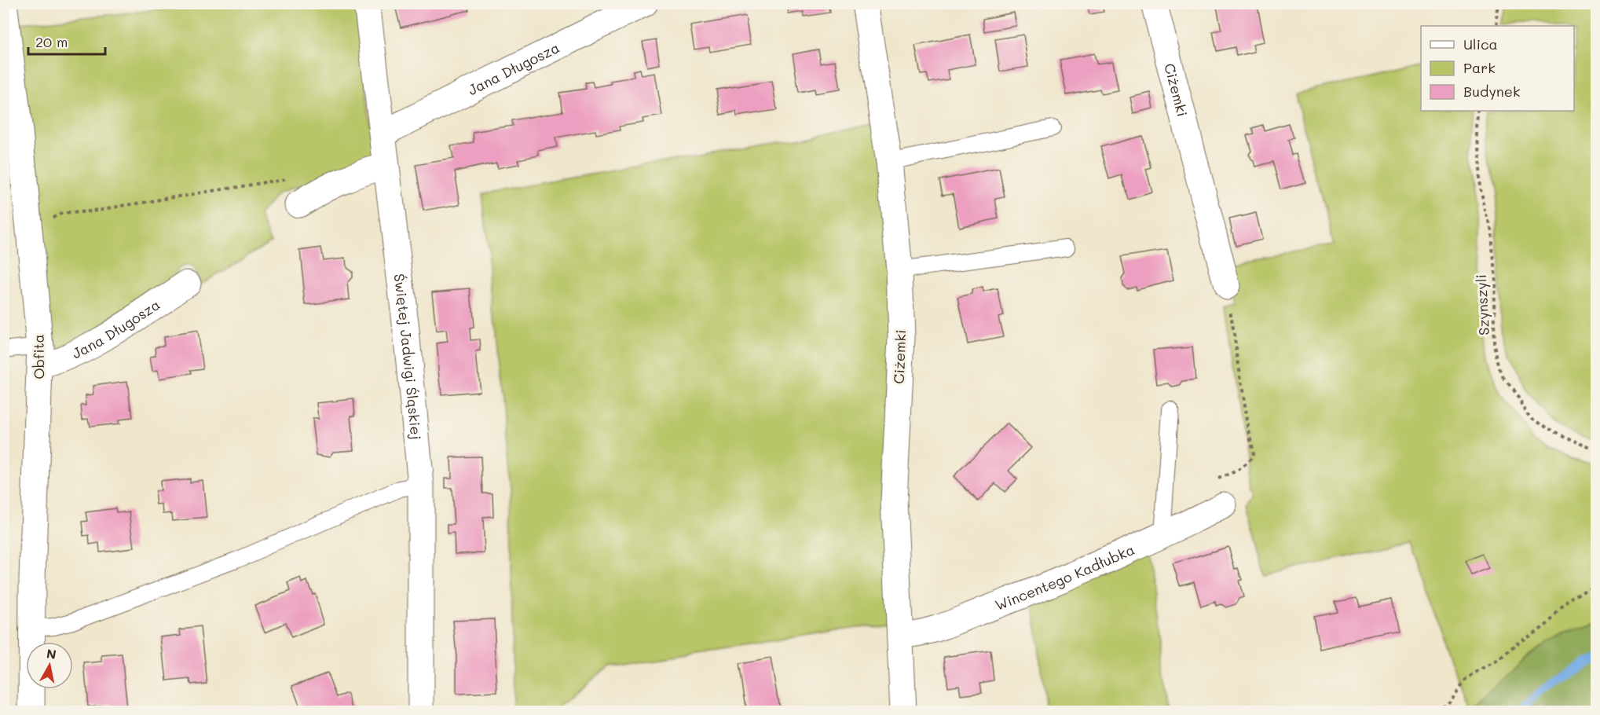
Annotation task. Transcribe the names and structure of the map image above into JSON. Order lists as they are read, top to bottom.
{
  "streets": {
    "street": [
      "Jana Długosza",
      "Ciżemki",
      "Obfita",
      "Świętej Jadwigi Śląskiej",
      "Wincentego Kadłubka"
    ],
    "path": ["Szynszyli"]
  },
  "crossings": [
    ["Jana Długosza", "Obfita"],
    ["Jana Długosza", "Świętej Jadwigi Śląskiej"],
    ["Ciżemki", "Wincentego Kadłubka"]
  ],
  "legend": ["Ulica", "Park", "Budynek"],
  "scale_bar": "20 m",
  "north": "top"
}
